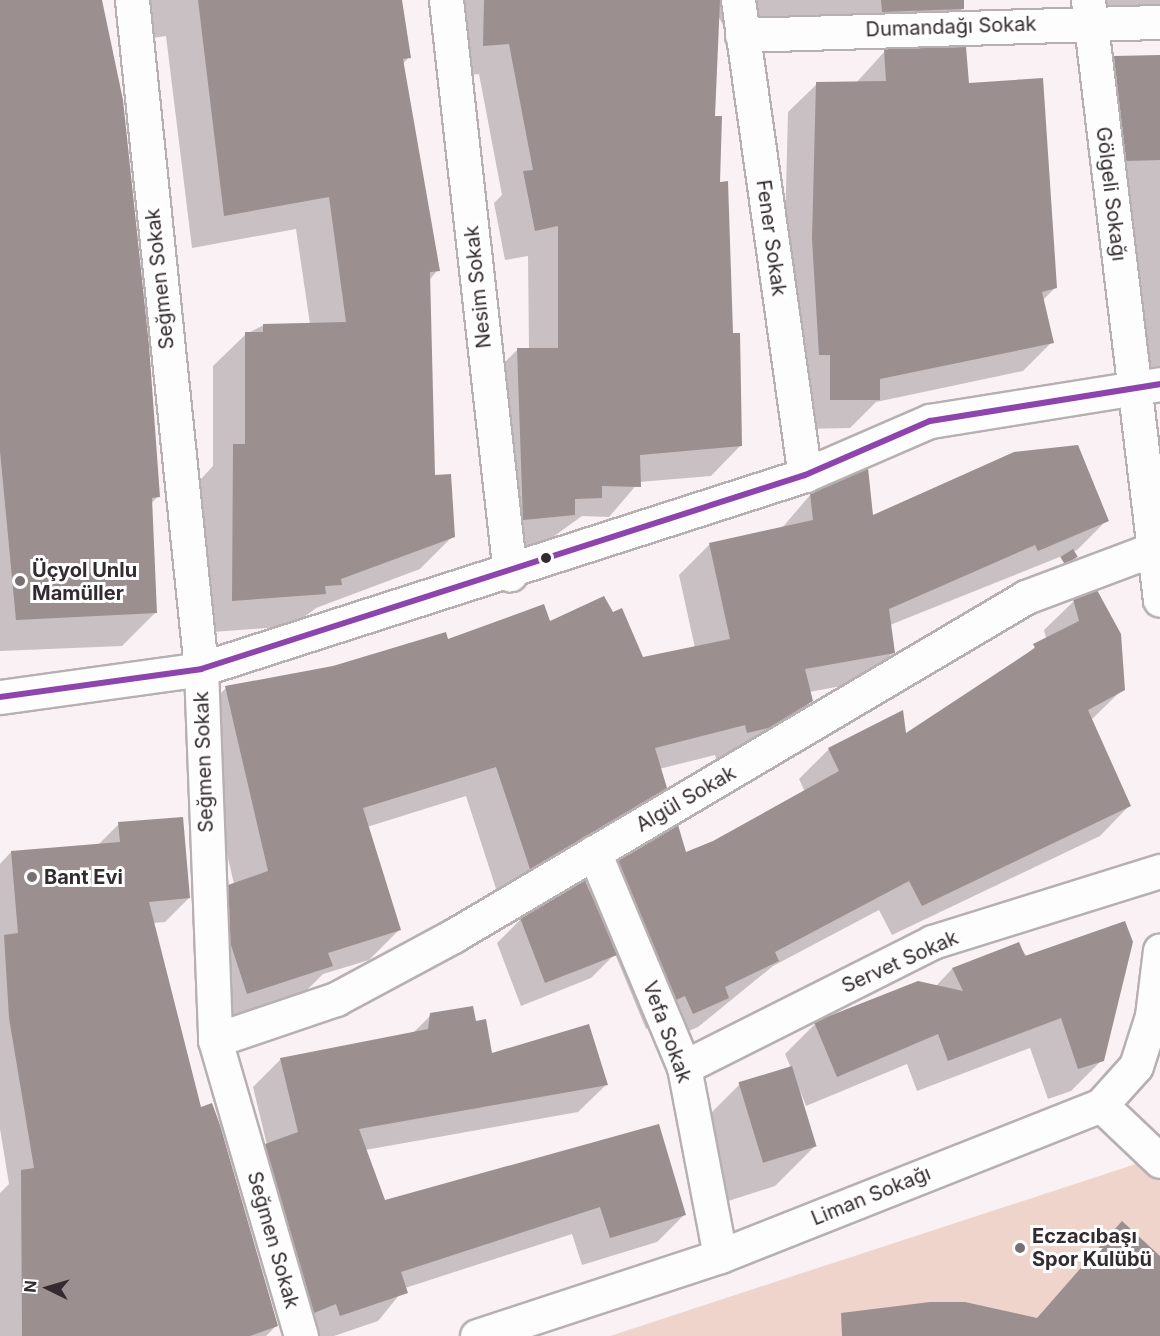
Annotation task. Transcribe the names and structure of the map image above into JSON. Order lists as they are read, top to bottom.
{
  "streets": {
    "street": [
      "Dumandağı Sokak",
      "Gölgeli Sokağı",
      "Fener Sokak",
      "Seğmen Sokak",
      "Nesim Sokak",
      "Algül Sokak",
      "Servet Sokak",
      "Vefa Sokak",
      "Liman Sokağı"
    ]
  },
  "crossings": [
    ["Dumandağı Sokak", "Gölgeli Sokağı"],
    ["Dumandağı Sokak", "Fener Sokak"],
    ["Seğmen Sokak", "Algül Sokak"],
    ["Algül Sokak", "Vefa Sokak"],
    ["Servet Sokak", "Vefa Sokak"],
    ["Vefa Sokak", "Liman Sokağı"]
  ],
  "places": ["Üçyol Unlu Mamüller", "Bant Evi", "Eczacıbaşı Spor Kulübü"],
  "north": "left"
}
